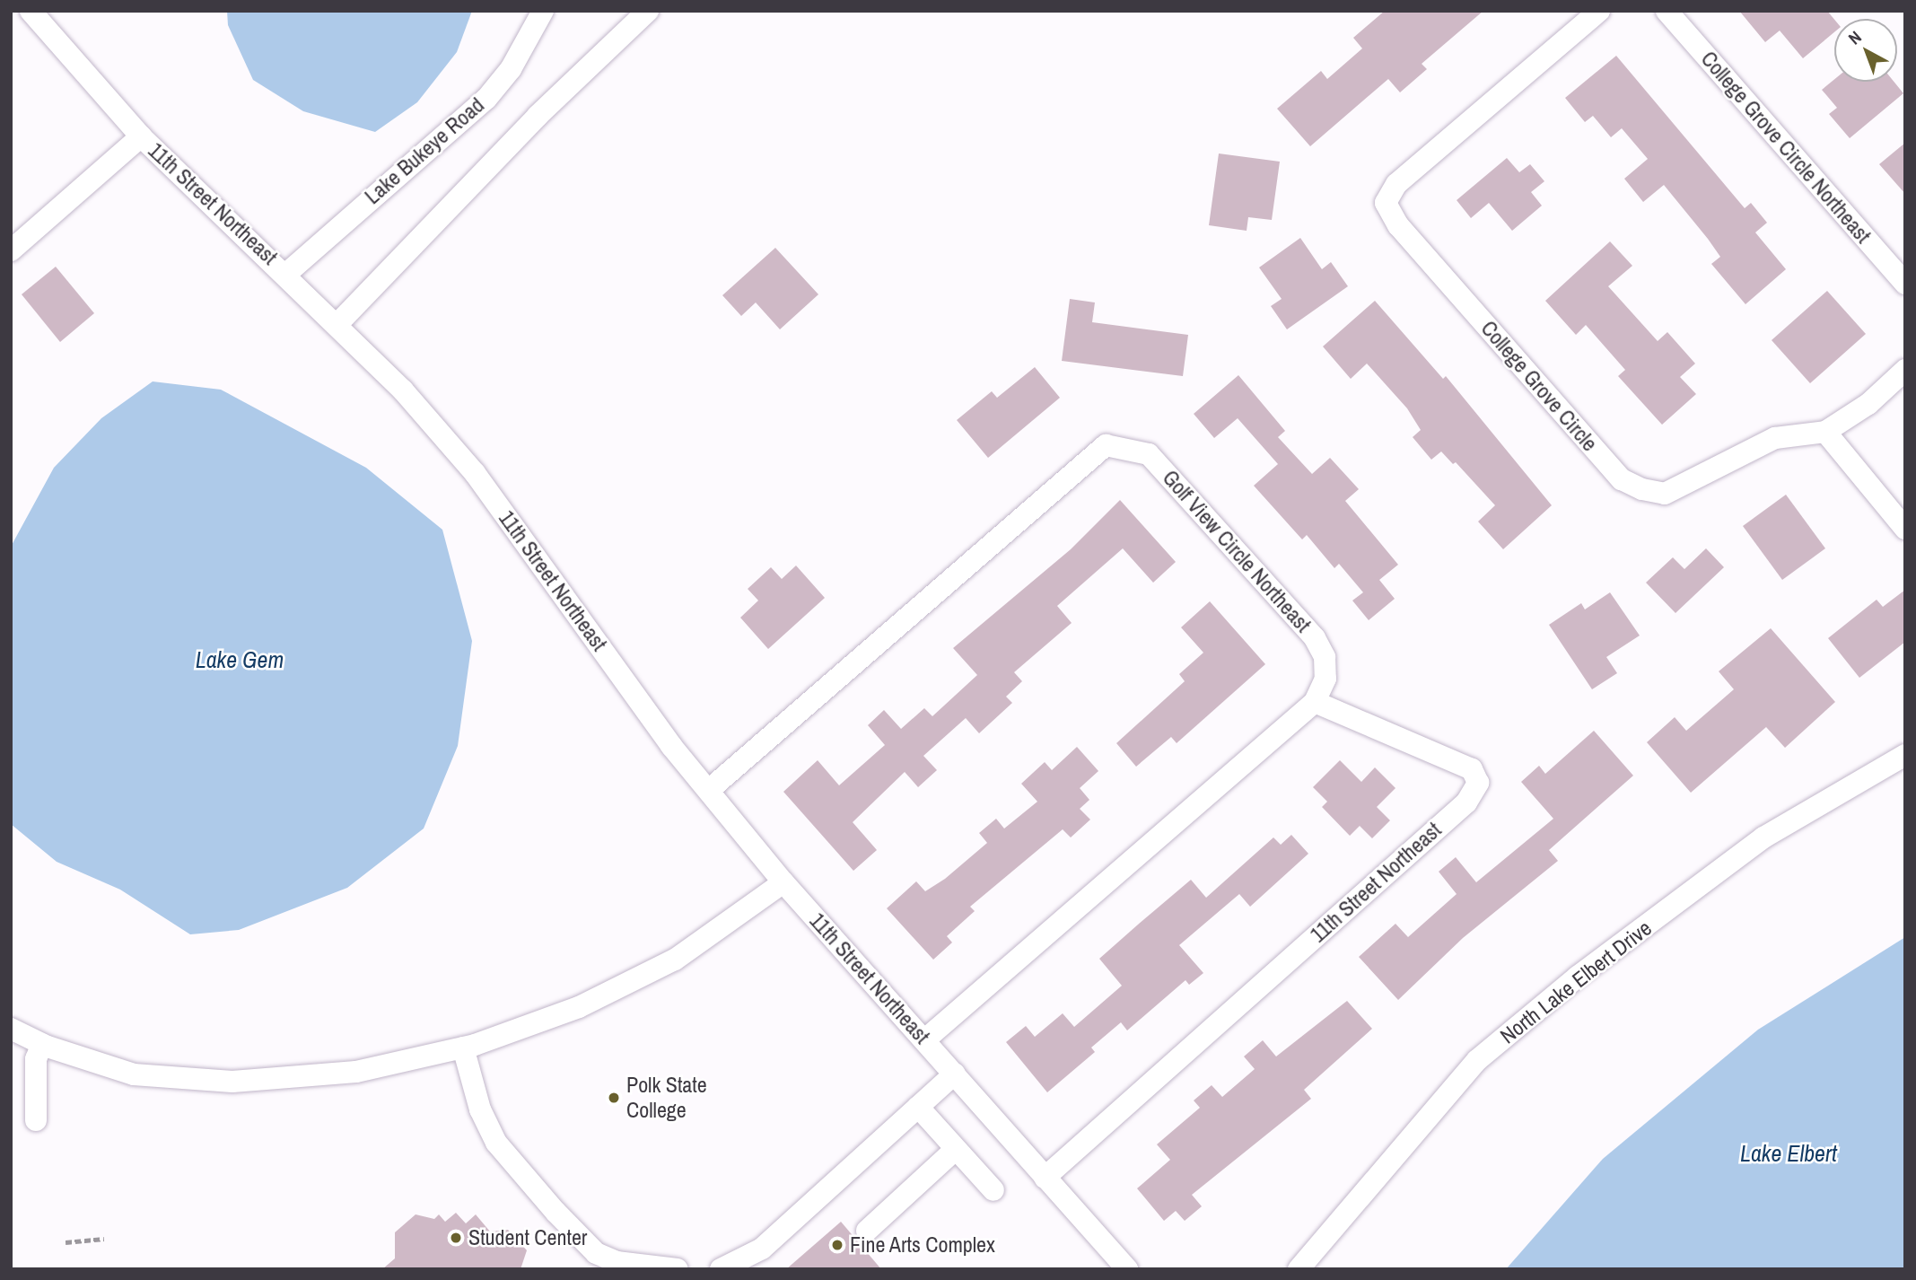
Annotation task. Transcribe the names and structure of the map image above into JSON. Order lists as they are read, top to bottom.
{
  "streets": {
    "street": [
      "College Grove Circle Northeast",
      "Lake Bukeye Road",
      "11th Street Northeast",
      "College Grove Circle",
      "Golf View Circle Northeast",
      "North Lake Elbert Drive"
    ]
  },
  "crossings": [
    ["Lake Bukeye Road", "11th Street Northeast"],
    ["11th Street Northeast", "Golf View Circle Northeast"]
  ],
  "water": ["Lake Gem", "Lake Elbert"],
  "places": ["Polk State College", "Student Center", "Fine Arts Complex"],
  "north": "top left"
}
